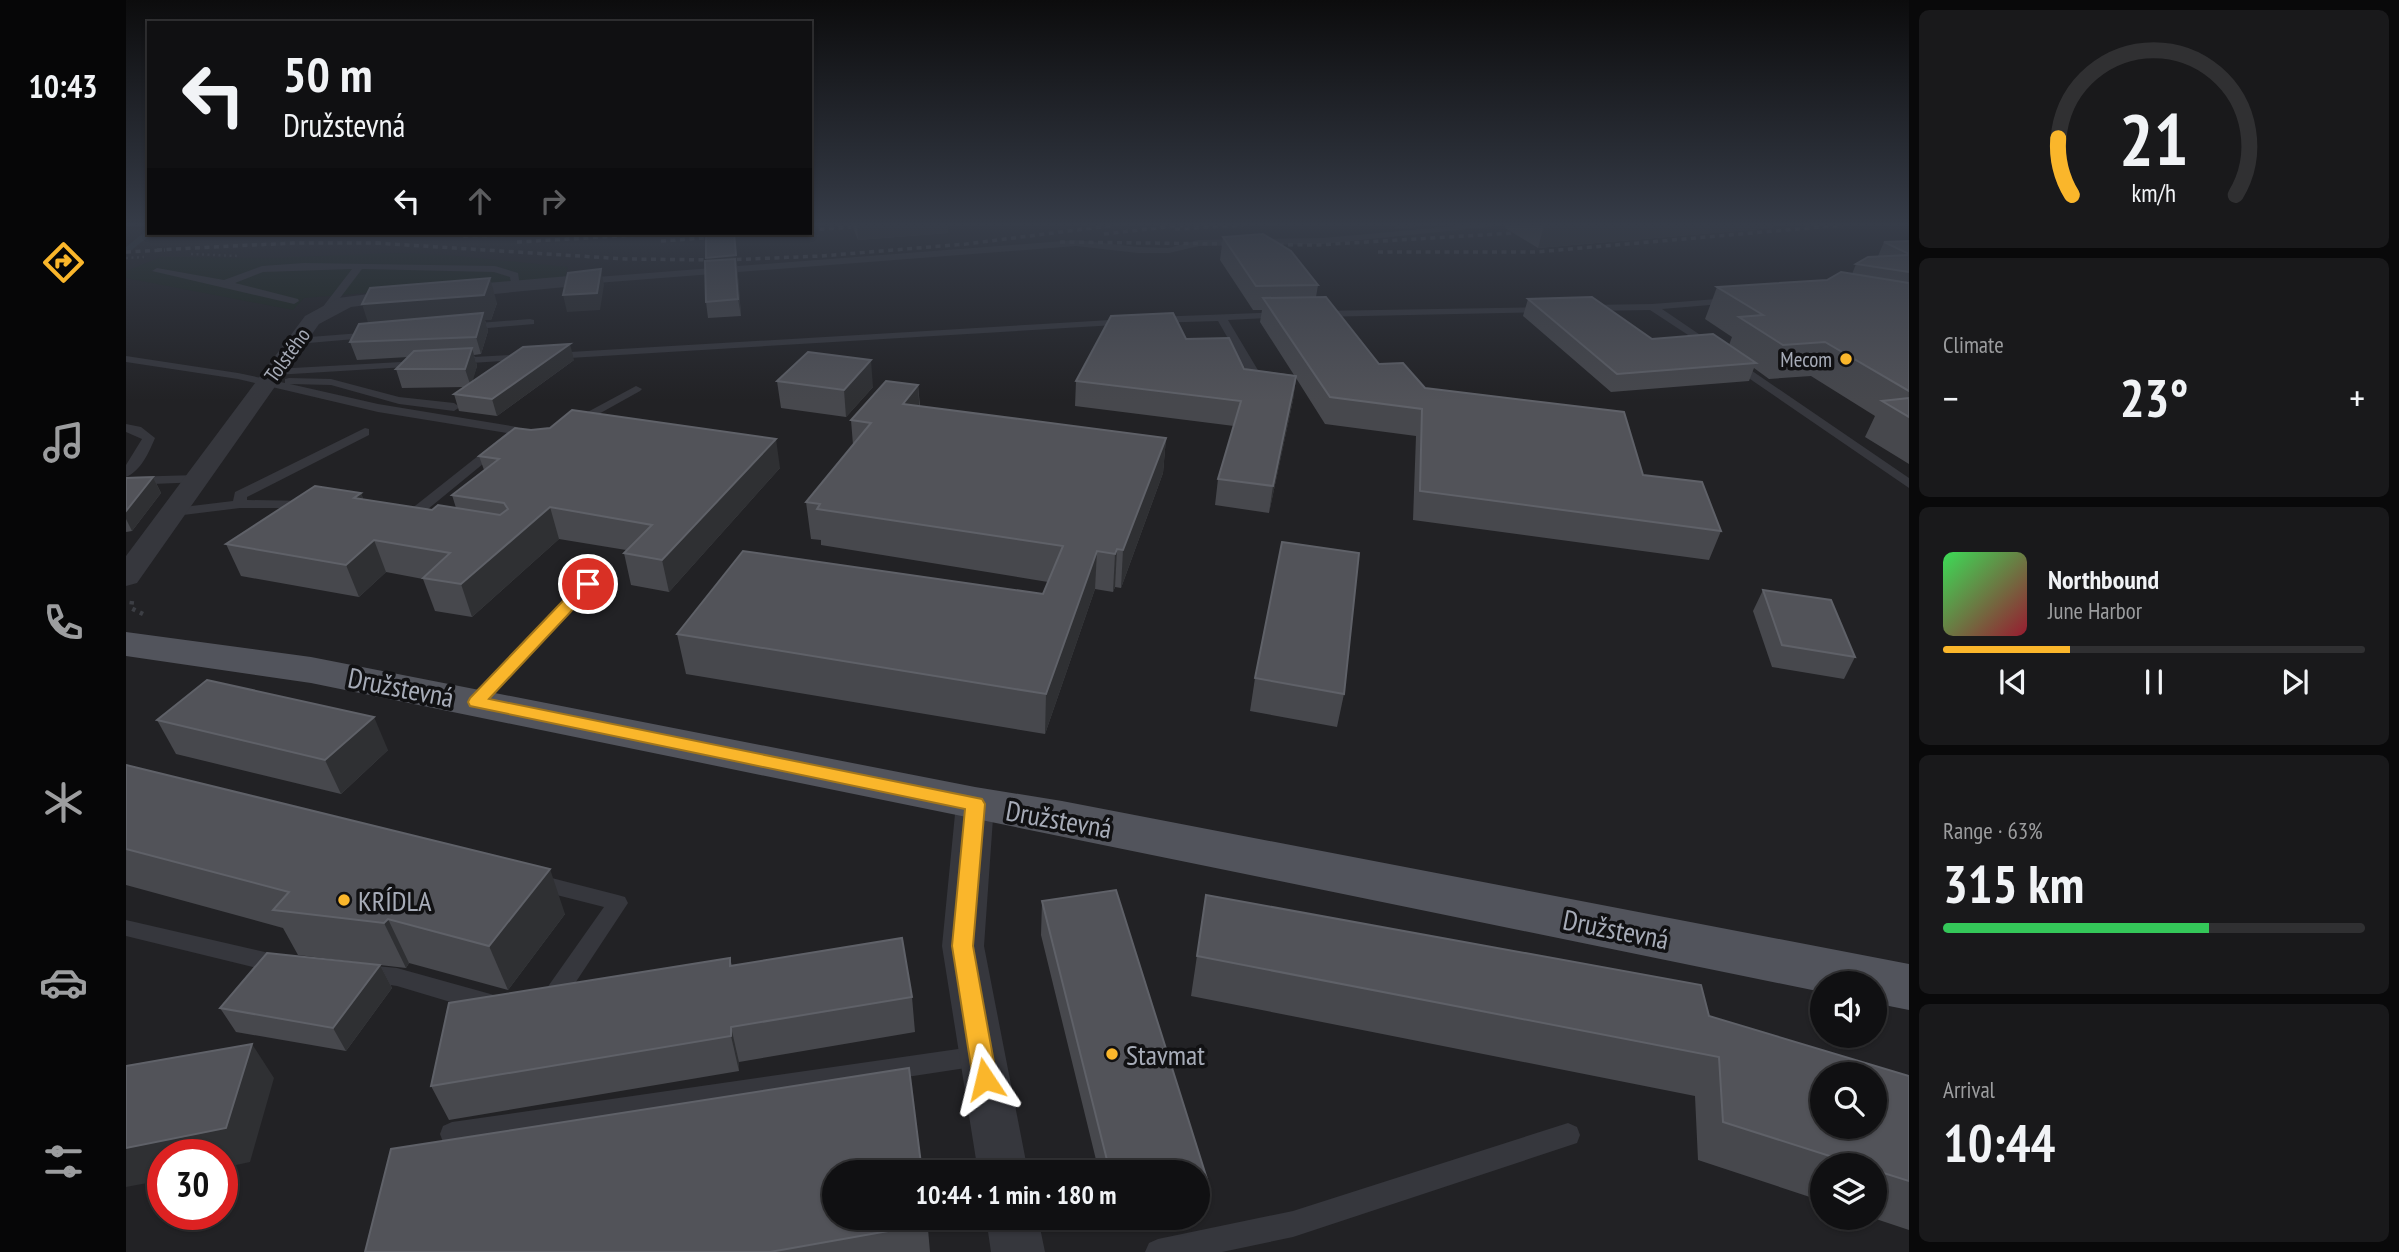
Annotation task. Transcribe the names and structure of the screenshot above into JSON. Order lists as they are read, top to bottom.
{
  "streets": {
    "main road": ["Družstevná"],
    "street": ["Tolstého"]
  },
  "places": ["Mecom", "KRÍDLA", "Stavmat"],
  "page": {
    "tabs": "10:43",
    "turn": ["50 m", "Družstevná"],
    "tile": [
      "Climate",
      ["Range · 63%", "315 km"],
      ["Arrival", "10:44"]
    ],
    "heat": ["−", "23°", "+"],
    "song": ["Northbound", "June Harbor"],
    "limit": "30",
    "trip": "10:44 · 1 min · 180 m",
    "gauge": ["21", "km/h"]
  }
}
